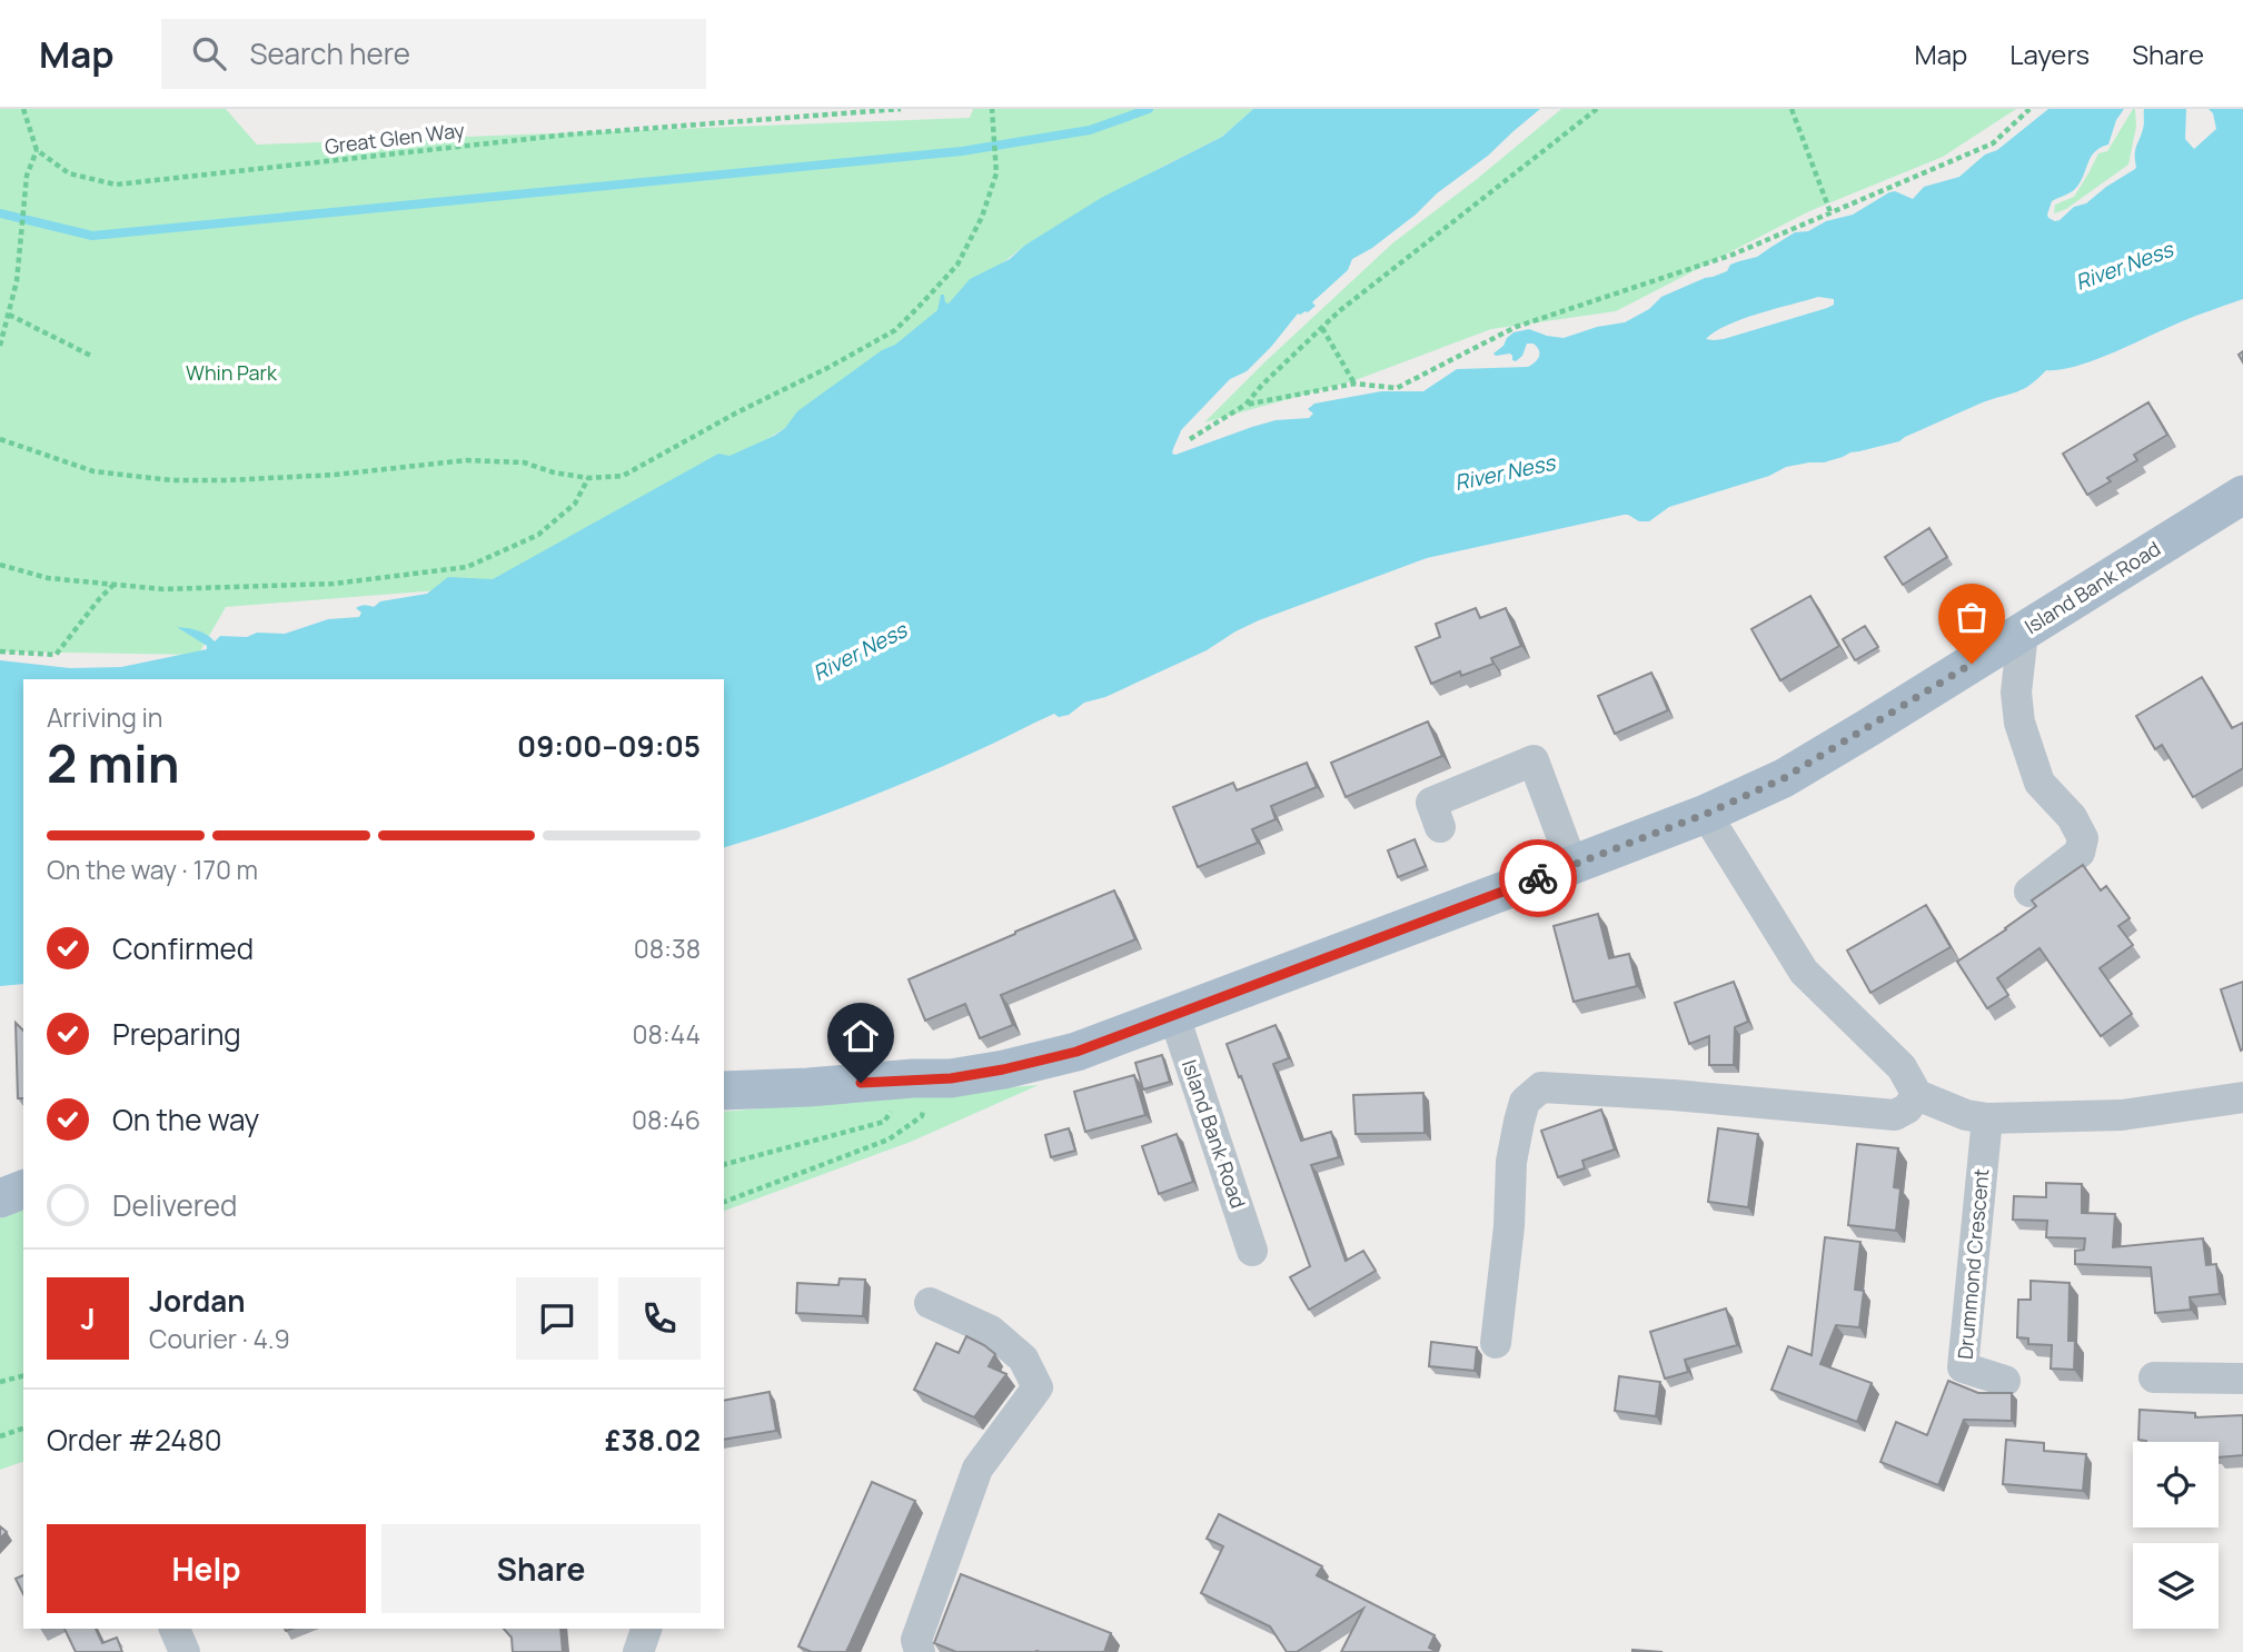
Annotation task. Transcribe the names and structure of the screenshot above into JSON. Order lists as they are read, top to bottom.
{
  "streets": {
    "main road": ["Island Bank Road"],
    "street": ["Drummond Crescent"],
    "path": ["Great Glen Way"]
  },
  "water": ["River Ness"],
  "parks": ["Whin Park"],
  "page": {
    "header": "Map",
    "search": "Search here",
    "nav": ["Map", "Layers", "Share"],
    "heading": ["2 min", "Arriving in", "09:00–09:05"],
    "panel": [
      "Jordan",
      "Courier · 4.9",
      "Order #2480",
      "£38.02"
    ],
    "bar": "On the way · 170 m",
    "list": [
      ["Confirmed", "08:38"],
      ["Preparing", "08:44"],
      ["On the way", "08:46"],
      "Delivered"
    ],
    "round": "J",
    "buttons": ["Help", "Share"]
  }
}
